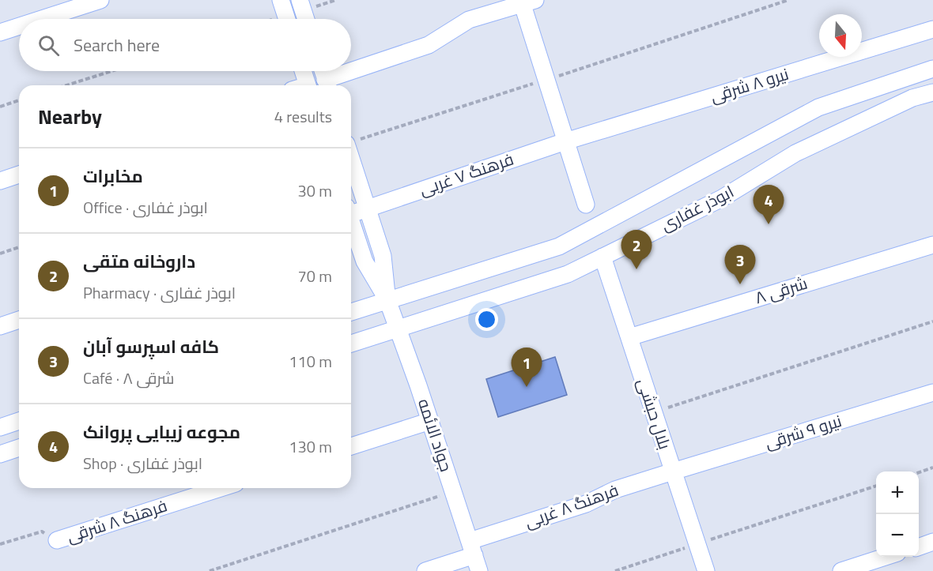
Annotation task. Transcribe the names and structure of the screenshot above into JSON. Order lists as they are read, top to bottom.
{
  "streets": {
    "street": [
      "نیرو ۸ شرقی",
      "فرهنگ ۷ غربی",
      "ابوذر غفاری",
      "۸ شرقی",
      "بلال حبشی",
      "نیرو ۹ شرقی",
      "جواد الائمه",
      "فرهنگ ۸ غربی",
      "فرهنگ ۸ شرقی"
    ]
  },
  "crossings": [
    ["نیرو ۸ شرقی", "فرهنگ ۷ غربی"],
    ["فرهنگ ۷ غربی", "جواد الائمه"],
    ["ابوذر غفاری", "بلال حبشی"],
    ["ابوذر غفاری", "جواد الائمه"],
    ["۸ شرقی", "بلال حبشی"],
    ["بلال حبشی", "نیرو ۹ شرقی"],
    ["بلال حبشی", "فرهنگ ۸ غربی"],
    ["نیرو ۹ شرقی", "فرهنگ ۸ غربی"],
    ["جواد الائمه", "فرهنگ ۸ غربی"]
  ],
  "north": "bottom",
  "page": {
    "search": "Search here",
    "heading": ["Nearby", "4 results"],
    "list": [
      {
        "mark": "1",
        "name": "مخابرات",
        "note": "Office · ابوذر غفاری",
        "value": "30 m"
      },
      {
        "mark": "2",
        "name": "داروخانه متقی",
        "note": "Pharmacy · ابوذر غفاری",
        "value": "70 m"
      },
      {
        "mark": "3",
        "name": "کافه اسپرسو آبان",
        "note": "Café · ۸ شرقی",
        "value": "110 m"
      },
      {
        "mark": "4",
        "name": "مجوعه زیبایی پروانک",
        "note": "Shop · ابوذر غفاری",
        "value": "130 m"
      }
    ],
    "pins": [
      "4",
      "2",
      "3",
      "1"
    ],
    "map_buttons": ["+", "−"]
  }
}
